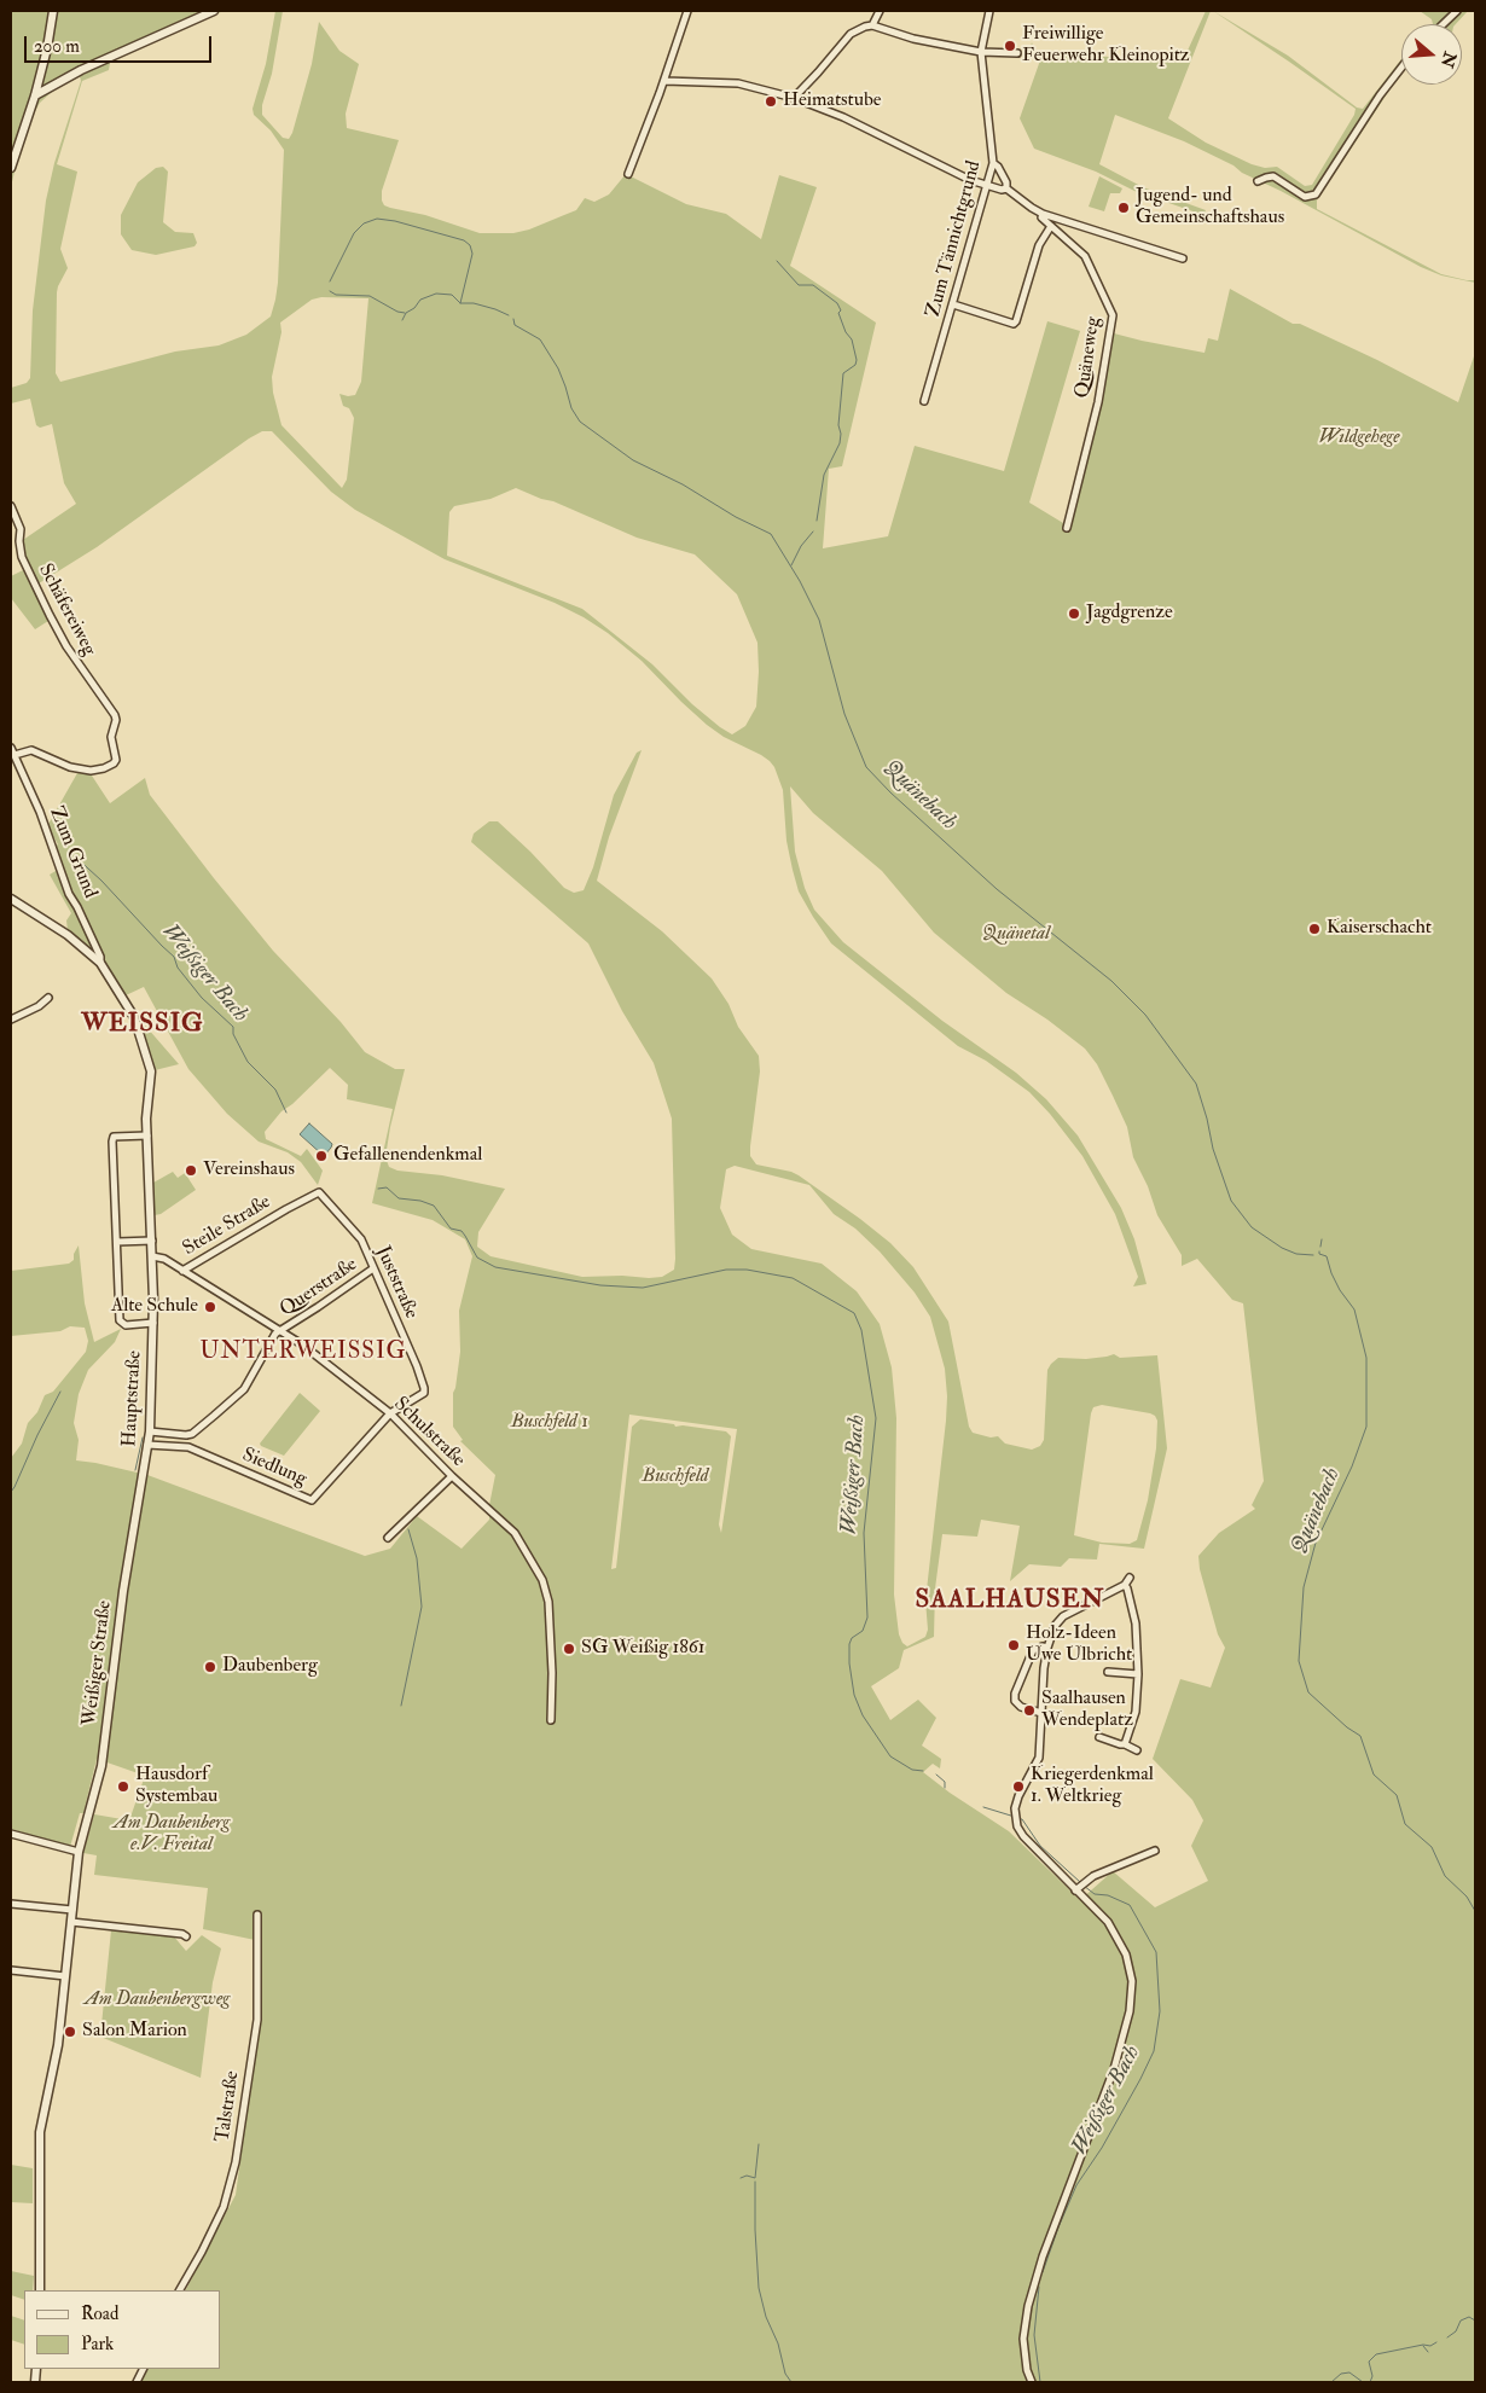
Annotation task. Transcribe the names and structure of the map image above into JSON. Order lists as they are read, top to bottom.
{
  "streets": {
    "street": [
      "Zum Tännichtgrund",
      "Quäneweg",
      "Schäfereiweg",
      "Zum Grund",
      "Steile Straße",
      "Juststraße",
      "Querstraße",
      "Hauptstraße",
      "Schulstraße",
      "Siedlung",
      "Weißiger Straße",
      "Talstraße"
    ]
  },
  "crossings": [
    ["Schäfereiweg", "Zum Grund"],
    ["Zum Grund", "Hauptstraße"],
    ["Steile Straße", "Juststraße"],
    ["Steile Straße", "Schulstraße"],
    ["Juststraße", "Querstraße"],
    ["Juststraße", "Schulstraße"],
    ["Juststraße", "Siedlung"],
    ["Querstraße", "Schulstraße"],
    ["Hauptstraße", "Schulstraße"],
    ["Hauptstraße", "Siedlung"],
    ["Hauptstraße", "Weißiger Straße"],
    ["Schulstraße", "Siedlung"]
  ],
  "districts": ["WEISSIG", "UNTERWEISSIG", "SAALHAUSEN"],
  "water": ["Quänebach", "Weißiger Bach"],
  "parks": [
    "Wildgehege",
    "Quänetal",
    "Buschfeld 1",
    "Buschfeld",
    "Am Daubenberg e.V. Freital",
    "Am Daubenbergweg"
  ],
  "places": [
    "Freiwillige Feuerwehr Kleinopitz",
    "Heimatstube",
    "Jugend- und Gemeinschaftshaus",
    "Jagdgrenze",
    "Kaiserschacht",
    "Gefallenendenkmal",
    "Vereinshaus",
    "Alte Schule",
    "Holz-Ideen Uwe Ulbricht",
    "SG Weißig 1861",
    "Daubenberg",
    "Saalhausen Wendeplatz",
    "Hausdorf Systembau",
    "Kriegerdenkmal 1. Weltkrieg",
    "Salon Marion"
  ],
  "legend": ["Road", "Park"],
  "scale_bar": "200 m",
  "north": "right"
}
